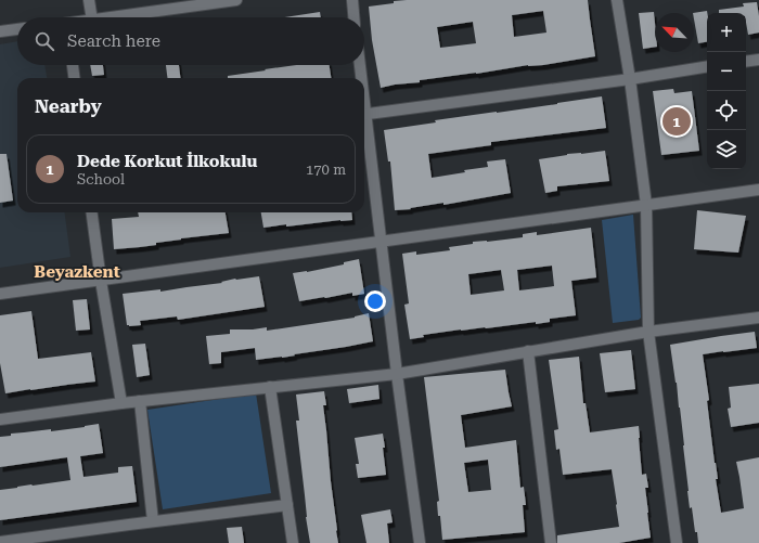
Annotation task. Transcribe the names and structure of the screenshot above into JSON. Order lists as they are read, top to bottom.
{
  "districts": ["Beyazkent"],
  "north": "top left",
  "page": {
    "map_buttons": ["+", "−"],
    "search": "Search here",
    "heading": "Nearby",
    "pins": "1",
    "list": [
      {
        "mark": "1",
        "name": "Dede Korkut İlkokulu",
        "note": "School",
        "value": "170 m"
      }
    ]
  }
}
